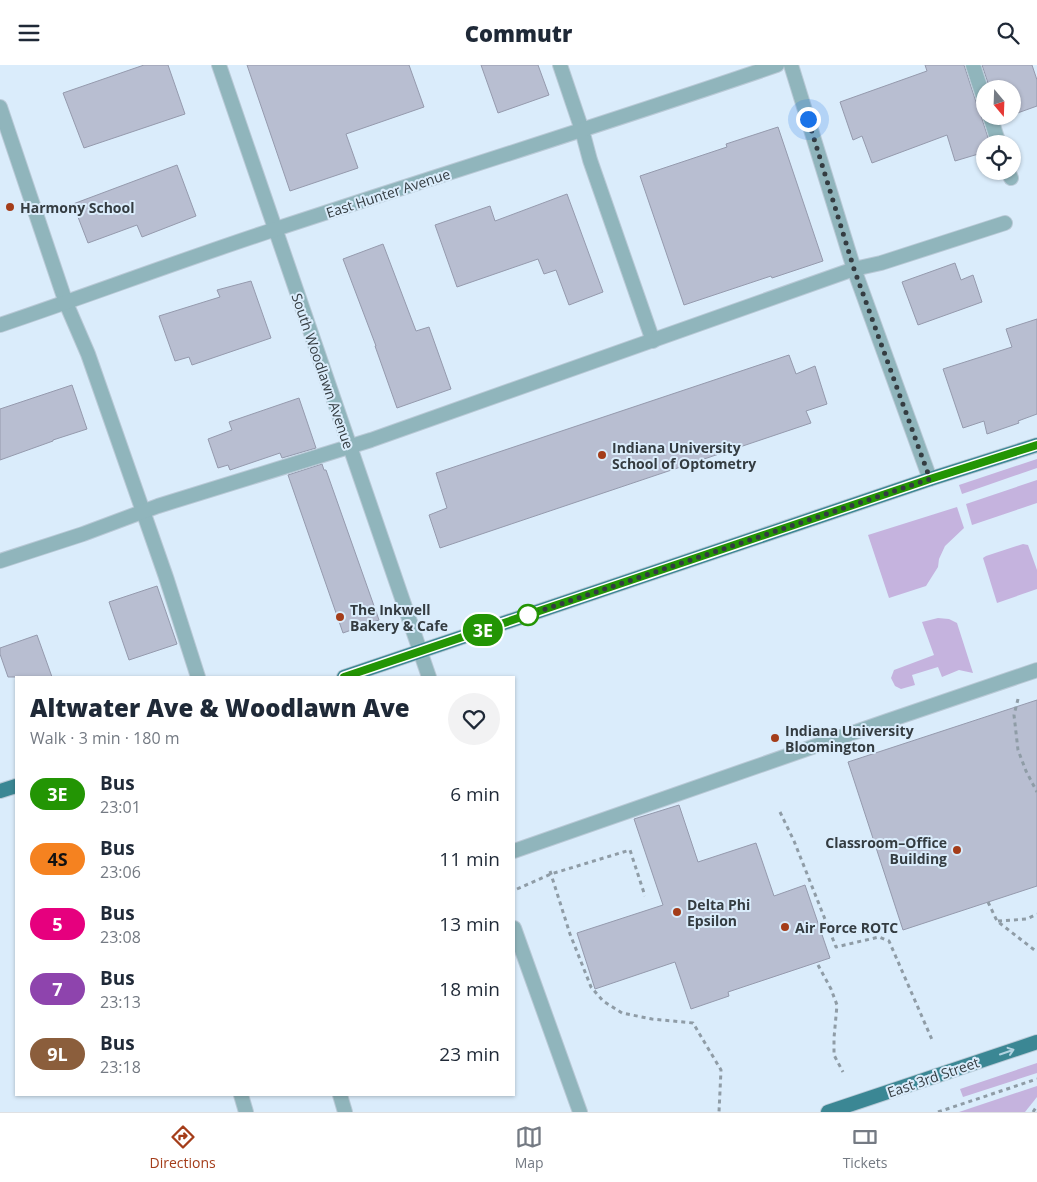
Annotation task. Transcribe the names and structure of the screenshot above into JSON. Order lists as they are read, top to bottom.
{
  "streets": {
    "main road": ["East 3rd Street"],
    "street": ["East Hunter Avenue", "South Woodlawn Avenue"]
  },
  "crossings": [
    ["East Hunter Avenue", "South Woodlawn Avenue"]
  ],
  "one_way": ["East 3rd Street"],
  "places": [
    "Harmony School",
    "Indiana University School of Optometry",
    "The Inkwell Bakery & Cafe",
    "Indiana University Bloomington",
    "Classroom–Office Building",
    "Delta Phi Epsilon",
    "Air Force ROTC"
  ],
  "lines": ["bus line 3E"],
  "north": "bottom",
  "page": {
    "header": "Commutr",
    "on_map": "3E",
    "heading": ["Altwater Ave & Woodlawn Ave", "Walk · 3 min · 180 m"],
    "list": [
      {
        "mark": "3E",
        "name": "Bus",
        "note": "23:01",
        "value": "6 min"
      },
      {
        "mark": "4S",
        "name": "Bus",
        "note": "23:06",
        "value": "11 min"
      },
      {
        "mark": "5",
        "name": "Bus",
        "note": "23:08",
        "value": "13 min"
      },
      {
        "mark": "7",
        "name": "Bus",
        "note": "23:13",
        "value": "18 min"
      },
      {
        "mark": "9L",
        "name": "Bus",
        "note": "23:18",
        "value": "23 min"
      }
    ],
    "tabs": ["Directions", "Map", "Tickets"]
  }
}
